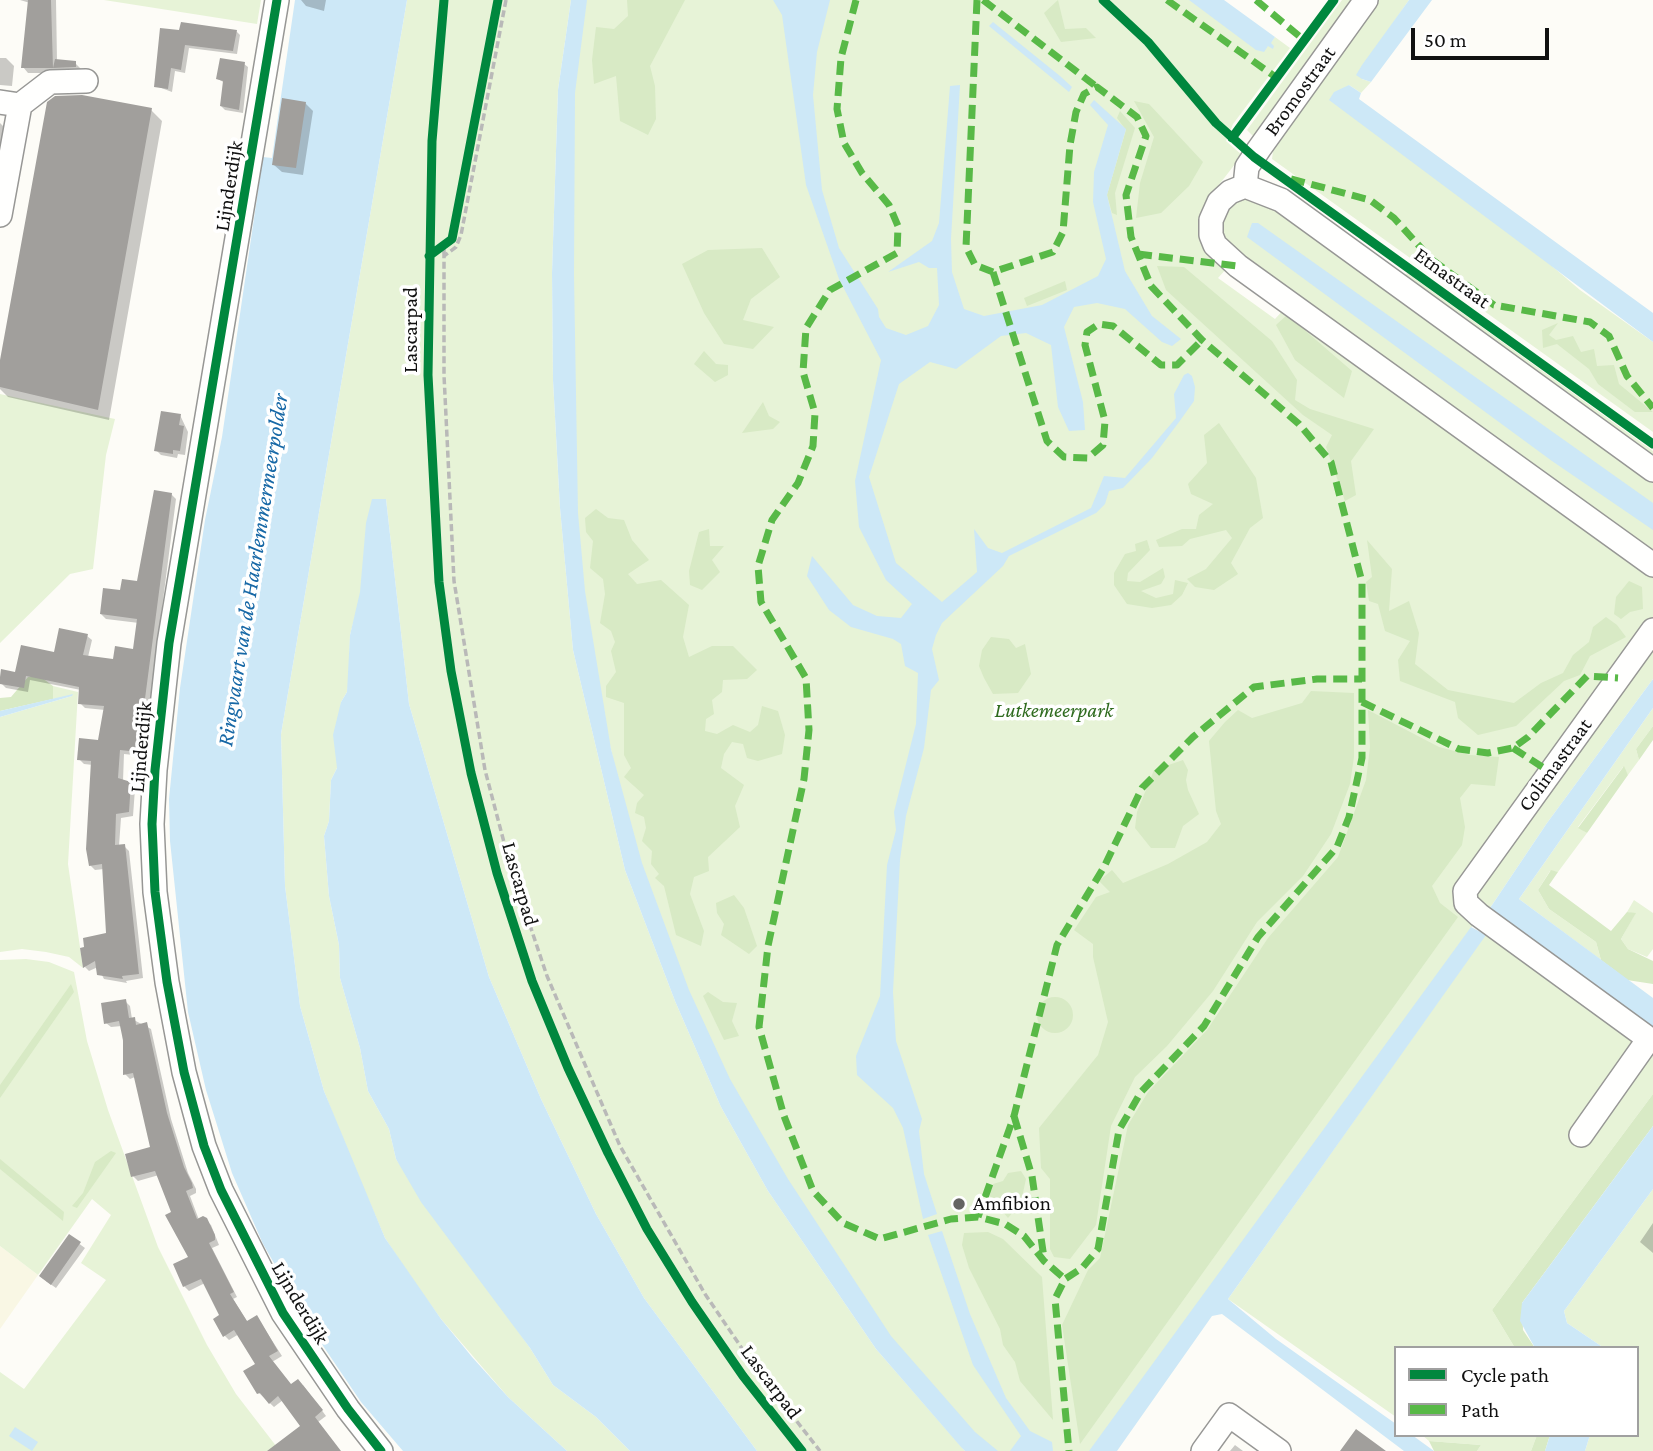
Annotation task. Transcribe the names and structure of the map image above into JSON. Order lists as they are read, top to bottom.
{
  "streets": {
    "street": [
      "Bromostraat",
      "Lijnderdijk",
      "Etnastraat",
      "Colimastraat"
    ],
    "cycle path": ["Lascarpad"]
  },
  "crossings": [
    ["Bromostraat", "Etnastraat"]
  ],
  "water": ["Ringvaart van de Haarlemmermeerpolder"],
  "parks": ["Lutkemeerpark"],
  "places": ["Amfibion"],
  "legend": ["Cycle path", "Path"],
  "scale_bar": "50 m"
}
